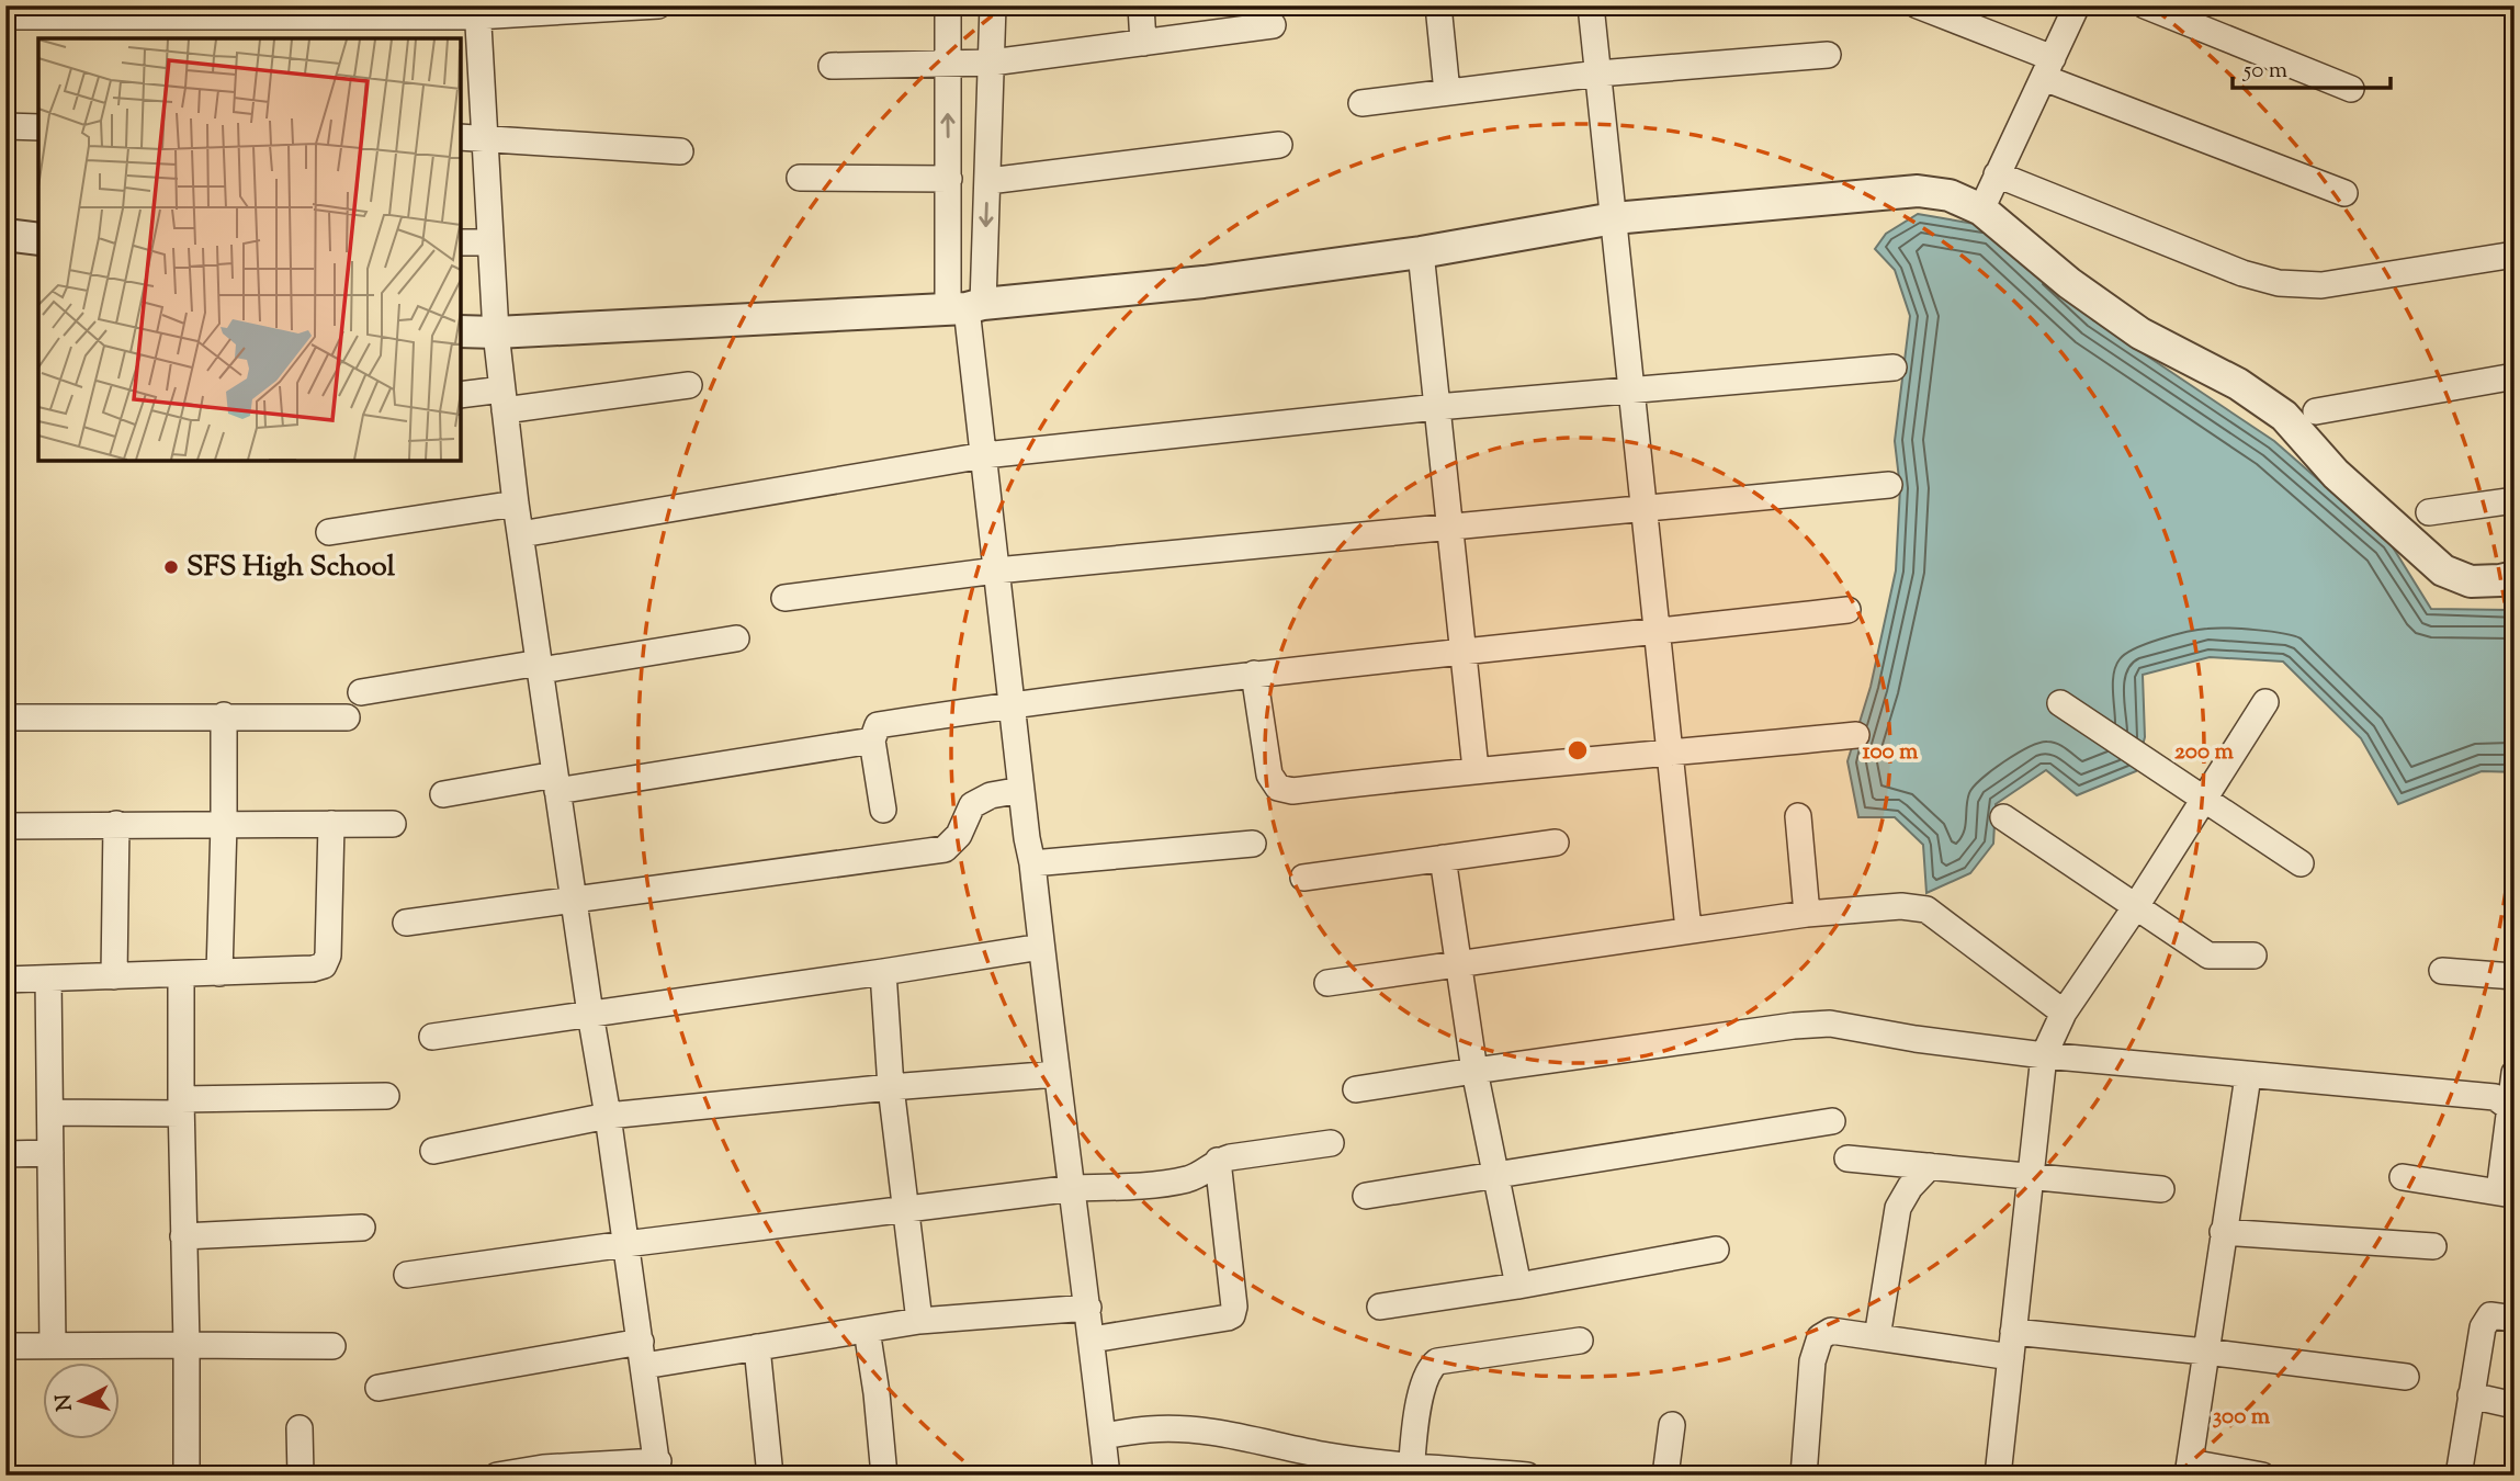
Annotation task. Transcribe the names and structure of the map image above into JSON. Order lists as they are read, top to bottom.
{
  "places": ["SFS High School"],
  "scale_bar": "50 m",
  "north": "left",
  "rings": ["100 m", "200 m", "300 m"]
}
